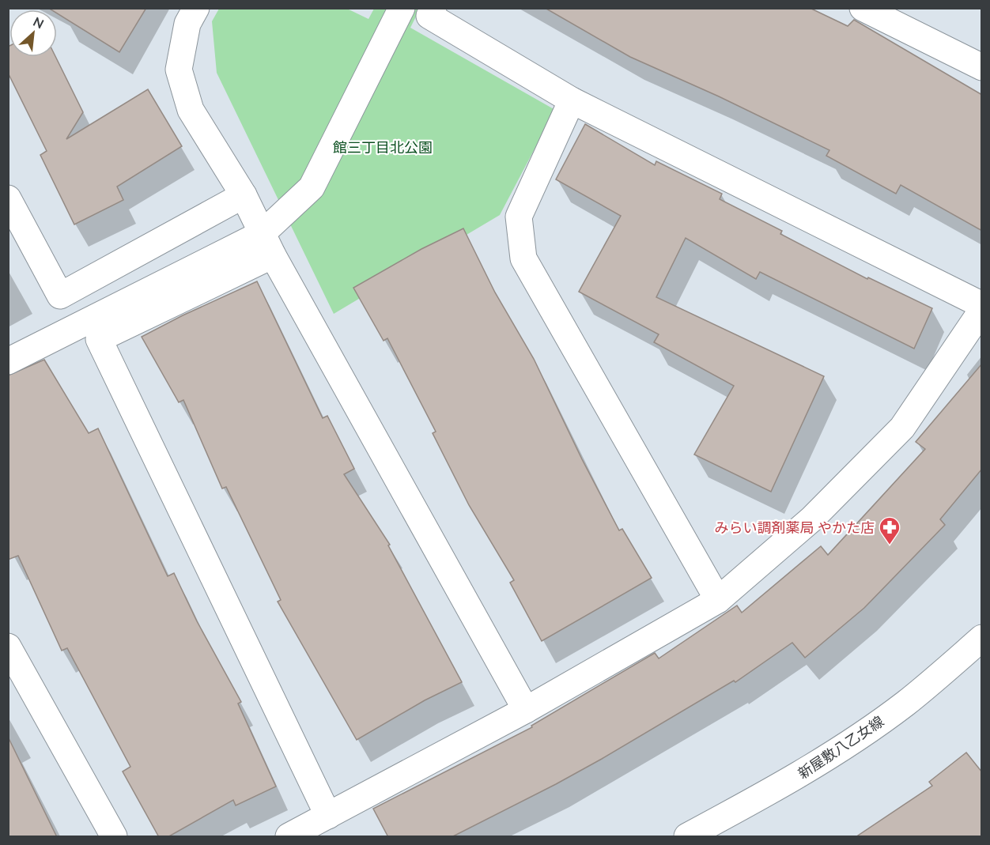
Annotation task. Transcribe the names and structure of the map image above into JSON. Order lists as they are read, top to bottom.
{
  "streets": {
    "street": ["新屋敷八乙女線"]
  },
  "parks": ["館三丁目北公園"],
  "places": {
    "pharmacy": ["みらい調剤薬局 やかた店"]
  },
  "north": "top right"
}
